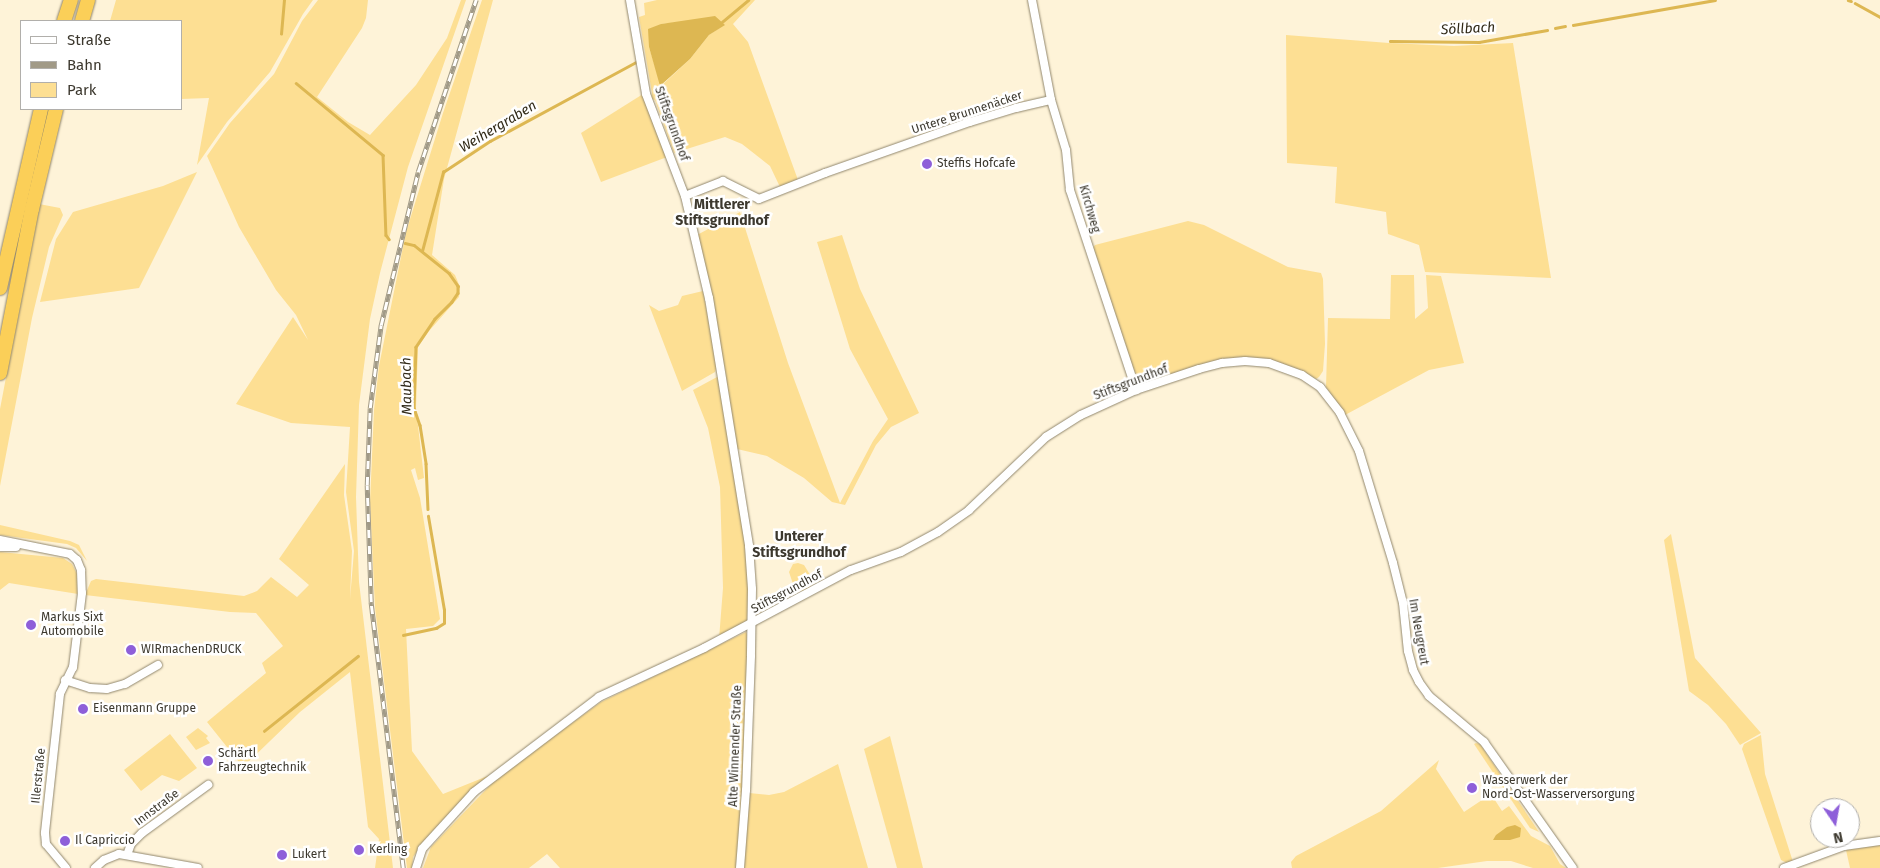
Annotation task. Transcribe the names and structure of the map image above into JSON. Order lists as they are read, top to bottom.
{
  "streets": {
    "street": [
      "Untere Brunnenäcker",
      "Stiftsgrundhof",
      "Kirchweg",
      "Im Neugreut",
      "Alte Winnender Straße",
      "Illerstraße",
      "Innstraße"
    ]
  },
  "crossings": [
    ["Untere Brunnenäcker", "Stiftsgrundhof"],
    ["Untere Brunnenäcker", "Kirchweg"],
    ["Stiftsgrundhof", "Kirchweg"],
    ["Stiftsgrundhof", "Im Neugreut"],
    ["Stiftsgrundhof", "Alte Winnender Straße"]
  ],
  "districts": ["Mittlerer Stiftsgrundhof", "Unterer Stiftsgrundhof"],
  "water": ["Söllbach", "Weihergraben", "Maubach"],
  "places": [
    "Steffis Hofcafe",
    "Markus Sixt Automobile",
    "WIRmachenDRUCK",
    "Eisenmann Gruppe",
    "Schärtl Fahrzeugtechnik",
    "Wasserwerk der Nord-Ost-Wasserversorgung",
    "Il Capriccio",
    "Kerling",
    "Lukert"
  ],
  "legend": ["Straße", "Bahn", "Park"],
  "north": "bottom"
}
